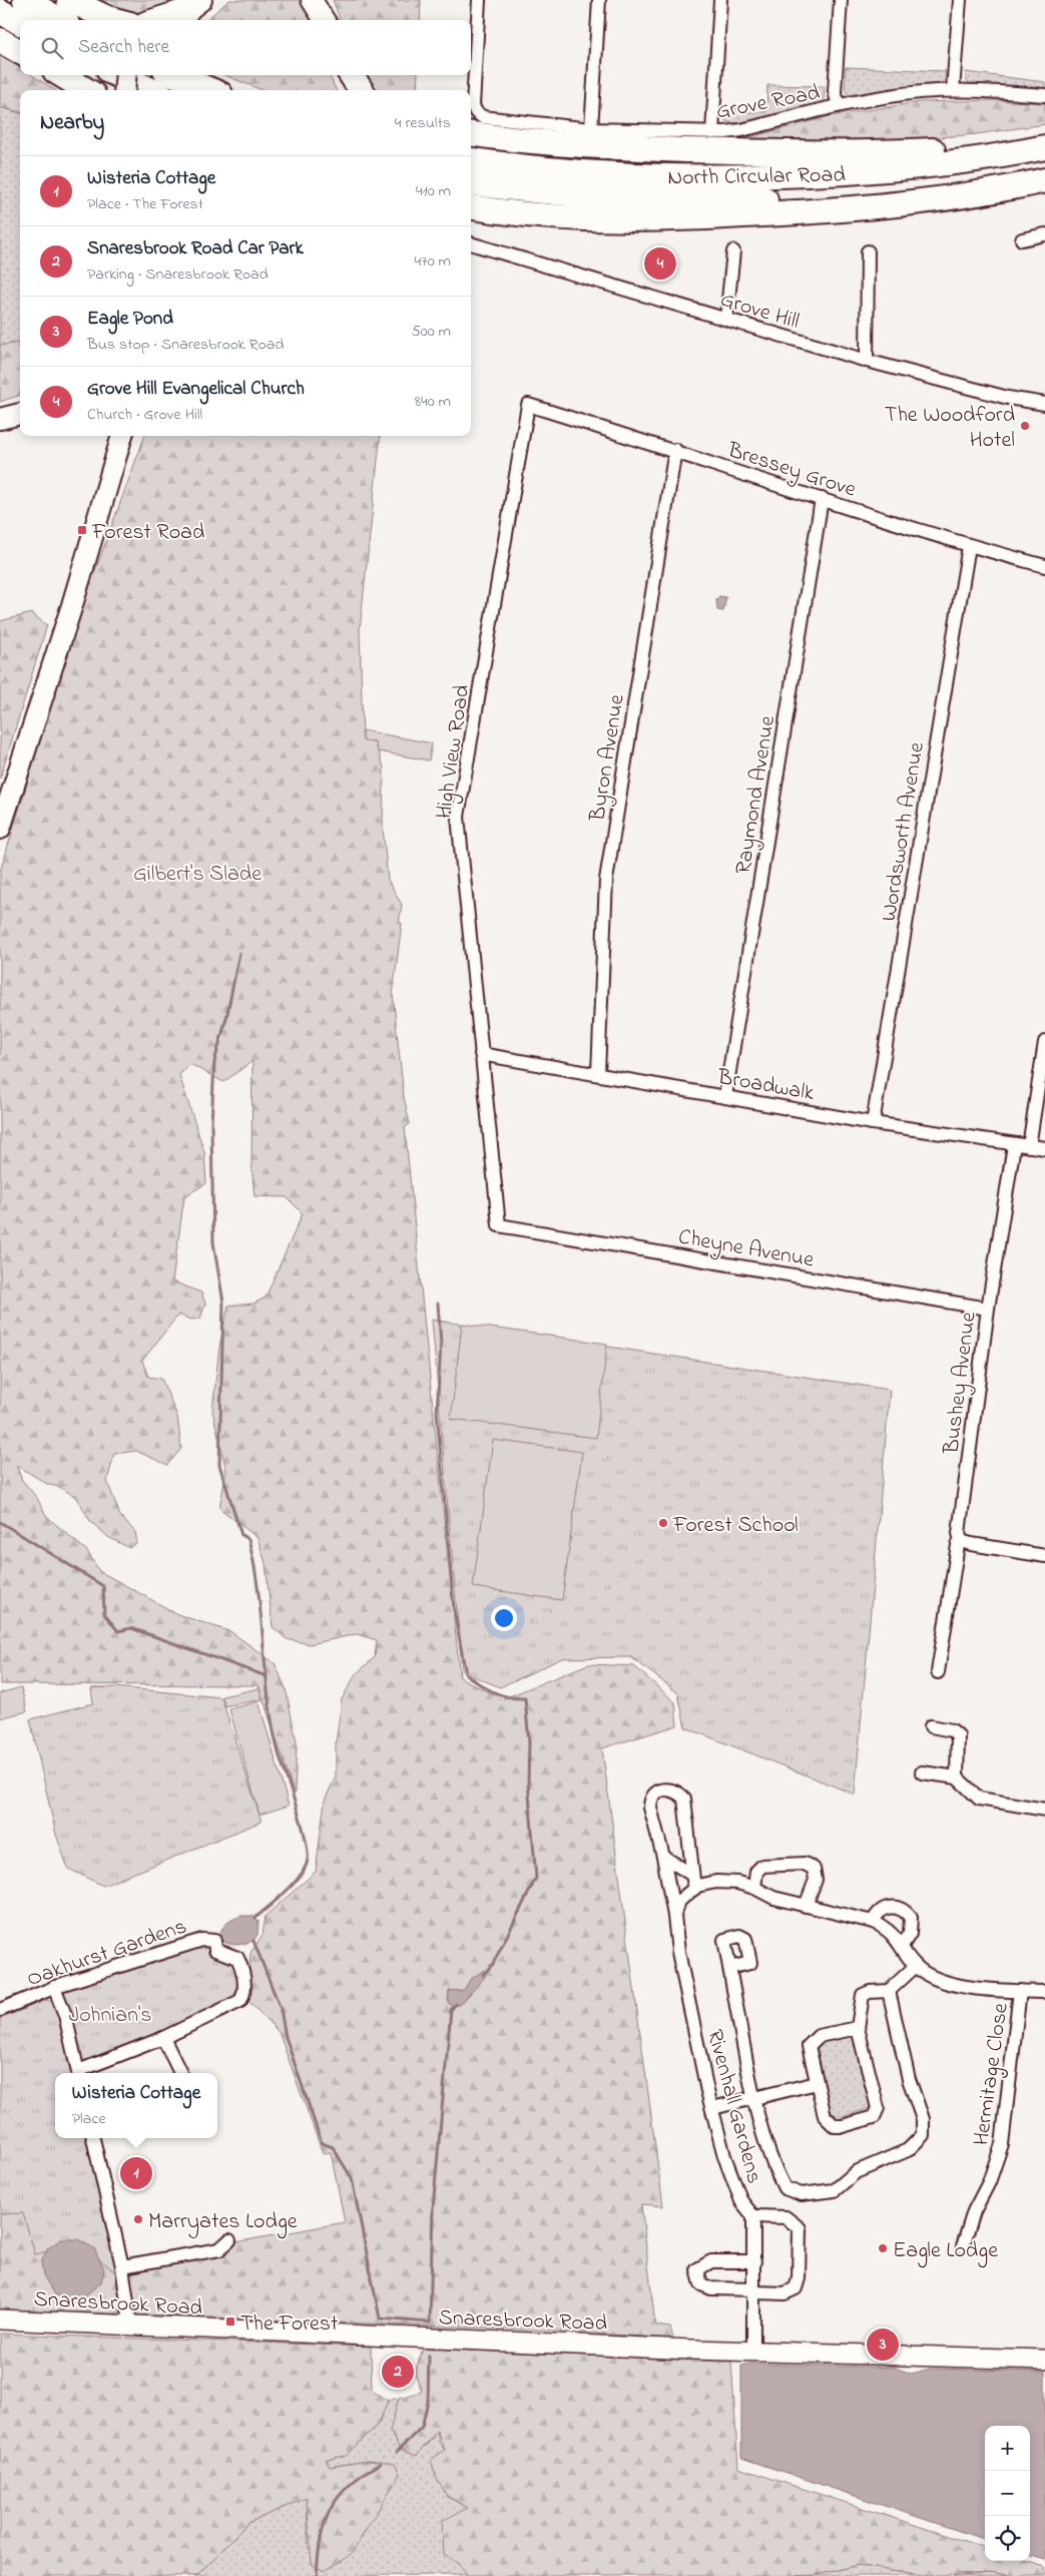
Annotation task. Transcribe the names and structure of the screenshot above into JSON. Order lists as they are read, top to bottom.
{
  "streets": {
    "highway": ["North Circular Road"],
    "street": [
      "Grove Road",
      "Grove Hill",
      "Bressey Grove",
      "High View Road",
      "Byron Avenue",
      "Raymond Avenue",
      "Wordsworth Avenue",
      "Broadwalk",
      "Cheyne Avenue",
      "Bushey Avenue",
      "Oakhurst Gardens",
      "Hermitage Close",
      "Rivenhall Gardens",
      "Snaresbrook Road"
    ]
  },
  "crossings": [
    ["Bressey Grove", "High View Road"],
    ["Bressey Grove", "Byron Avenue"],
    ["Bressey Grove", "Raymond Avenue"],
    ["Bressey Grove", "Wordsworth Avenue"],
    ["High View Road", "Broadwalk"],
    ["High View Road", "Cheyne Avenue"],
    ["Byron Avenue", "Broadwalk"],
    ["Raymond Avenue", "Broadwalk"],
    ["Wordsworth Avenue", "Broadwalk"],
    ["Broadwalk", "Bushey Avenue"],
    ["Cheyne Avenue", "Bushey Avenue"],
    ["Rivenhall Gardens", "Snaresbrook Road"]
  ],
  "parks": ["Gilbert's Slade", "Johnian's"],
  "places": {
    "other": [
      "The Woodford Hotel",
      "Forest School",
      "Marryates Lodge",
      "Eagle Lodge"
    ],
    "transit": ["Forest Road", "The Forest"]
  },
  "page": {
    "search": "Search here",
    "heading": ["Nearby", "4 results"],
    "list": [
      {
        "mark": "1",
        "name": "Wisteria Cottage",
        "note": "Place · The Forest",
        "value": "410 m"
      },
      {
        "mark": "2",
        "name": "Snaresbrook Road Car Park",
        "note": "Parking · Snaresbrook Road",
        "value": "470 m"
      },
      {
        "mark": "3",
        "name": "Eagle Pond",
        "note": "Bus stop · Snaresbrook Road",
        "value": "500 m"
      },
      {
        "mark": "4",
        "name": "Grove Hill Evangelical Church",
        "note": "Church · Grove Hill",
        "value": "840 m"
      }
    ],
    "pins": [
      "4",
      "1",
      "3",
      "2"
    ],
    "popup": ["Wisteria Cottage", "Place"],
    "map_buttons": ["+", "−"]
  }
}
